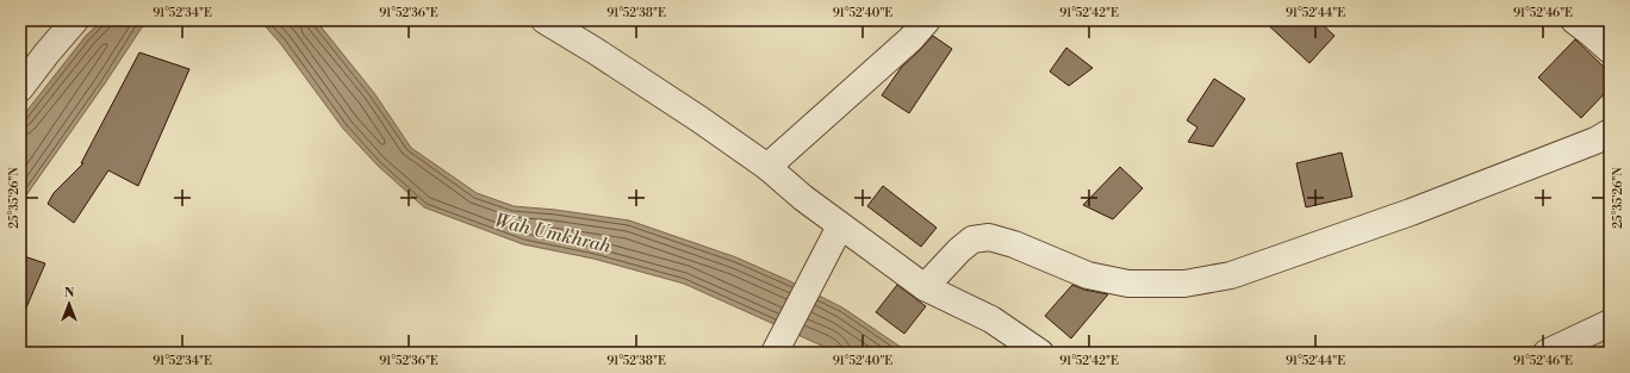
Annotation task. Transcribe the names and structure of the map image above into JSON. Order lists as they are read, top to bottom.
{
  "water": ["Wah Umkhrah"],
  "north": "top",
  "coordinates": [
    "91°52'34\"E",
    "91°52'36\"E",
    "91°52'38\"E",
    "91°52'40\"E",
    "91°52'42\"E",
    "91°52'44\"E",
    "91°52'46\"E",
    "25°35'26\"N"
  ]
}
